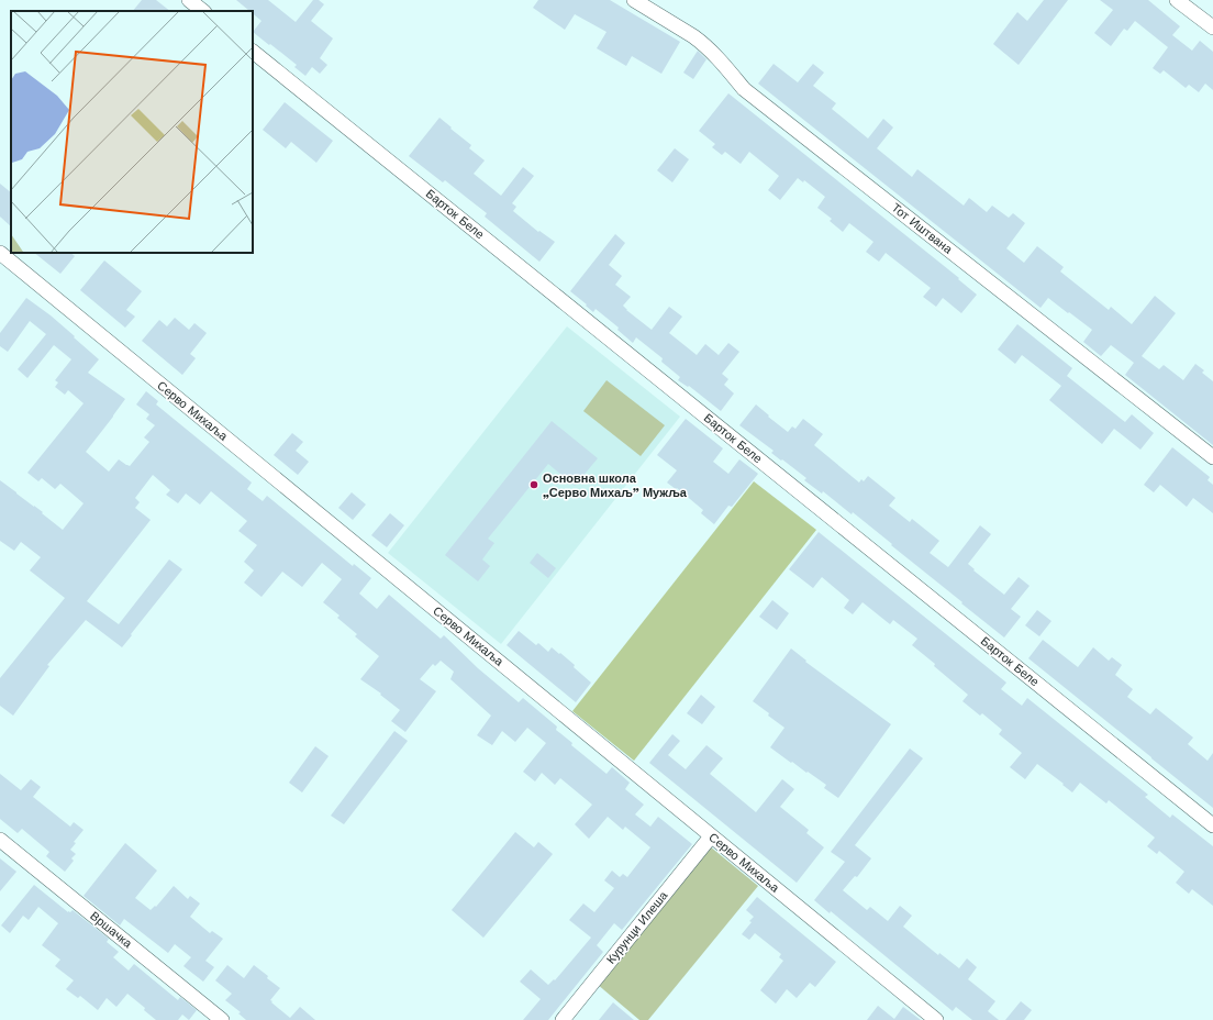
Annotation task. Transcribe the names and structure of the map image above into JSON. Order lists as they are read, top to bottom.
{
  "streets": {
    "street": [
      "Барток Беле",
      "Тот Иштвана",
      "Серво Михаља",
      "Курунци Илеша",
      "Вршачка"
    ]
  },
  "crossings": [
    ["Серво Михаља", "Курунци Илеша"]
  ],
  "places": ["Основна школа „Серво Михаљ” Мужља"]
}
